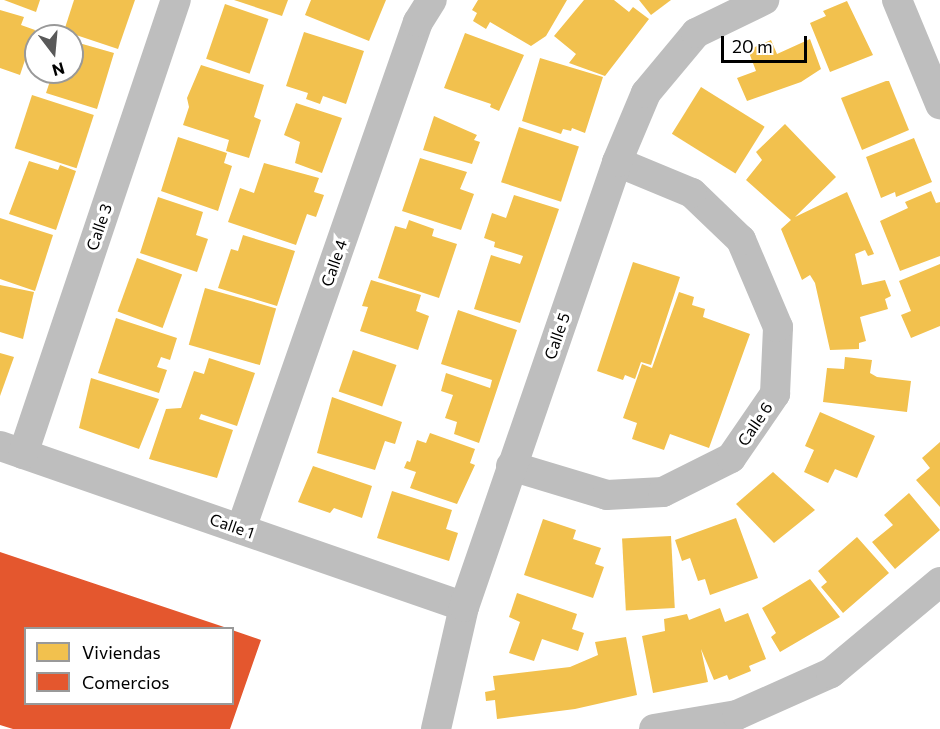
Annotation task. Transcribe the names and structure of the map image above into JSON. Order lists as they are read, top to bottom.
{
  "streets": {
    "street": [
      "Calle 3",
      "Calle 4",
      "Calle 5",
      "Calle 6",
      "Calle 1"
    ]
  },
  "crossings": [
    ["Calle 3", "Calle 1"],
    ["Calle 4", "Calle 1"],
    ["Calle 5", "Calle 6"],
    ["Calle 5", "Calle 1"]
  ],
  "legend": ["Viviendas", "Comercios"],
  "scale_bar": "20 m",
  "north": "bottom"
}
